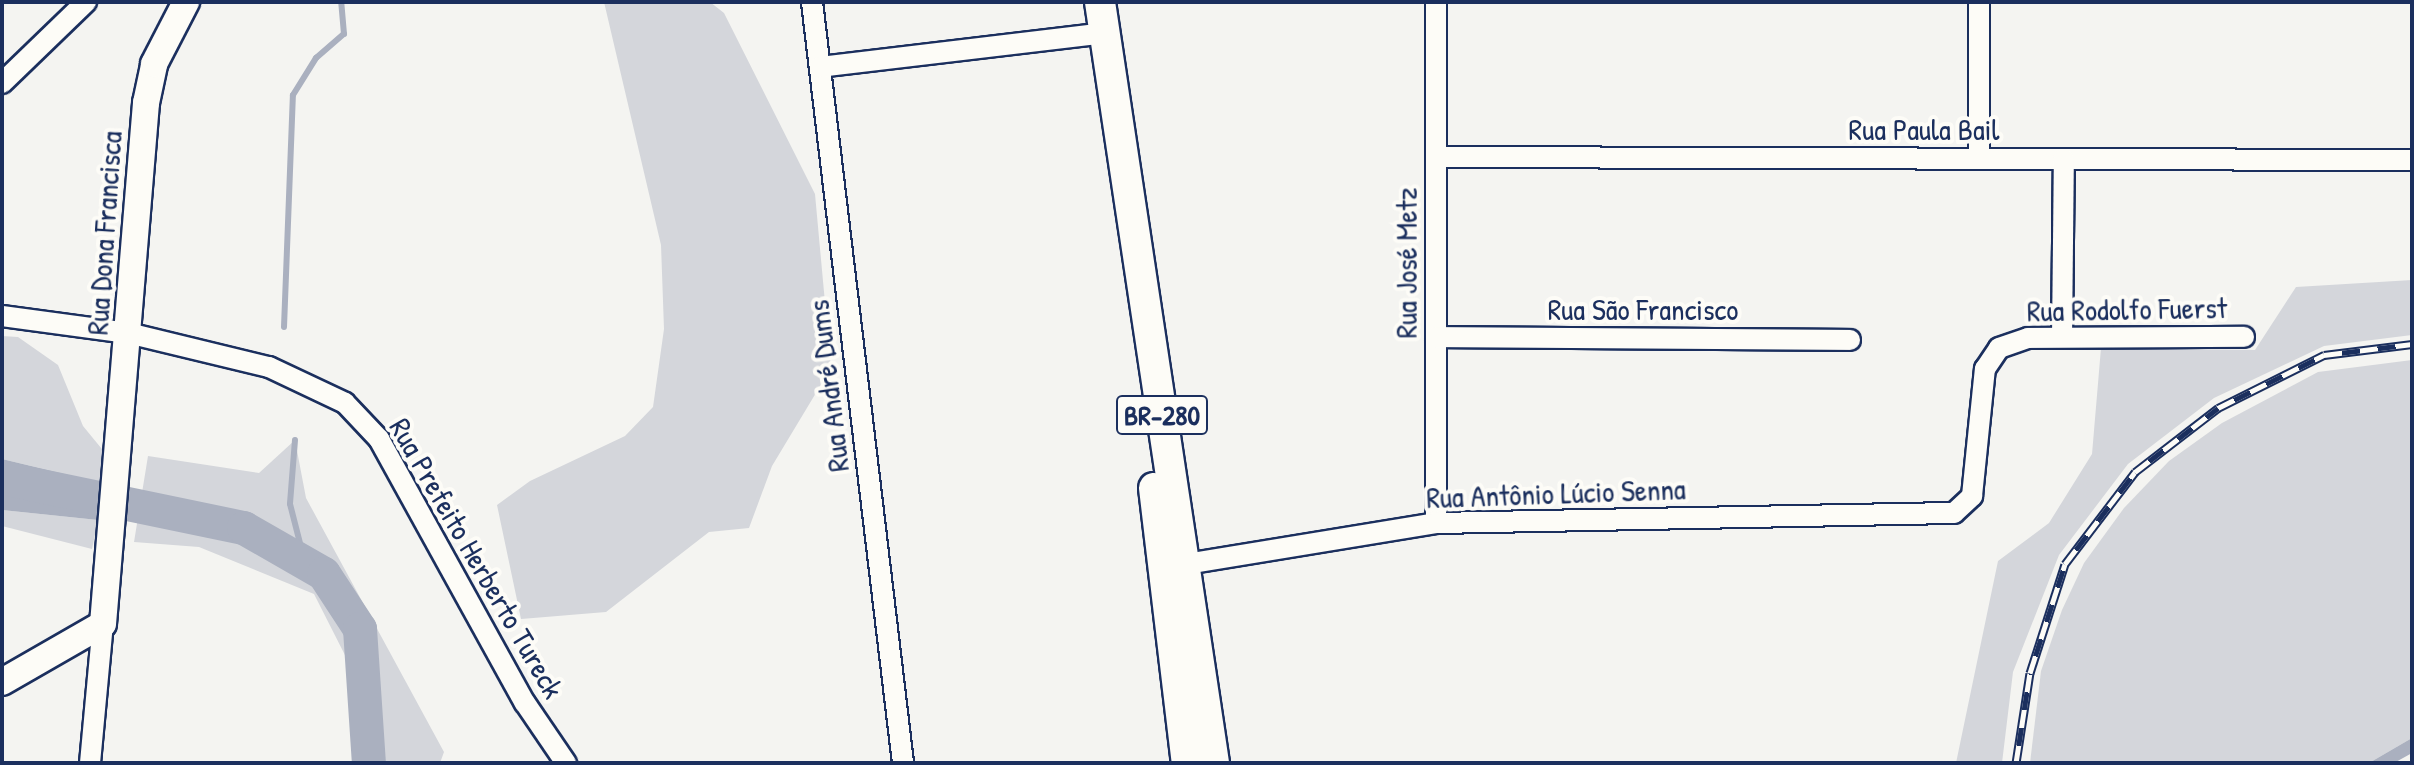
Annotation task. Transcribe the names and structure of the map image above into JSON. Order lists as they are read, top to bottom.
{
  "streets": {
    "highway": ["BR-280"],
    "main road": ["Rua Dona Francisca"],
    "street": [
      "Rua Paula Bail",
      "Rua José Metz",
      "Rua São Francisco",
      "Rua Rodolfo Fuerst",
      "Rua André Dums",
      "Rua Antônio Lúcio Senna",
      "Rua Prefeito Herberto Tureck"
    ]
  },
  "crossings": [
    ["Rua Paula Bail", "Rua José Metz"],
    ["Rua Dona Francisca", "Rua Prefeito Herberto Tureck"],
    ["Rua José Metz", "Rua São Francisco"],
    ["Rua José Metz", "Rua Antônio Lúcio Senna"],
    ["Rua Rodolfo Fuerst", "Rua Antônio Lúcio Senna"],
    ["BR-280", "Rua Antônio Lúcio Senna"]
  ]
}
